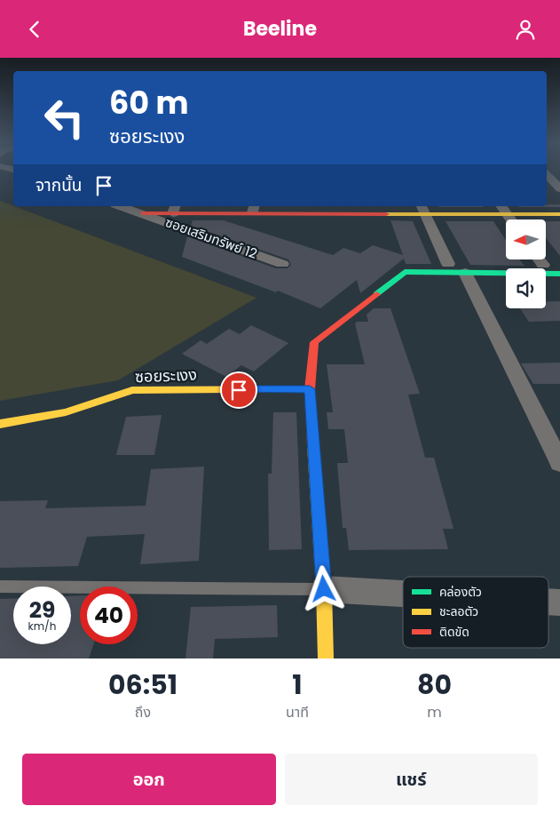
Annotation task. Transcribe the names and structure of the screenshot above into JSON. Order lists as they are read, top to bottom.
{
  "streets": {
    "street": ["ซอยเสริมทรัพย์ 12", "ซอยระเงง"]
  },
  "legend": ["คล่องตัว", "ชะลอตัว", "ติดขัด"],
  "north": "left",
  "page": {
    "header": "Beeline",
    "turn": ["60 m", "ซอยระเงง"],
    "then": "จากนั้น",
    "speed": "29 km/h",
    "limit": "40",
    "eta": [
      "06:51",
      "ถึง",
      "1",
      "นาที",
      "80",
      "m"
    ],
    "buttons": ["ออก", "แชร์"]
  }
}
